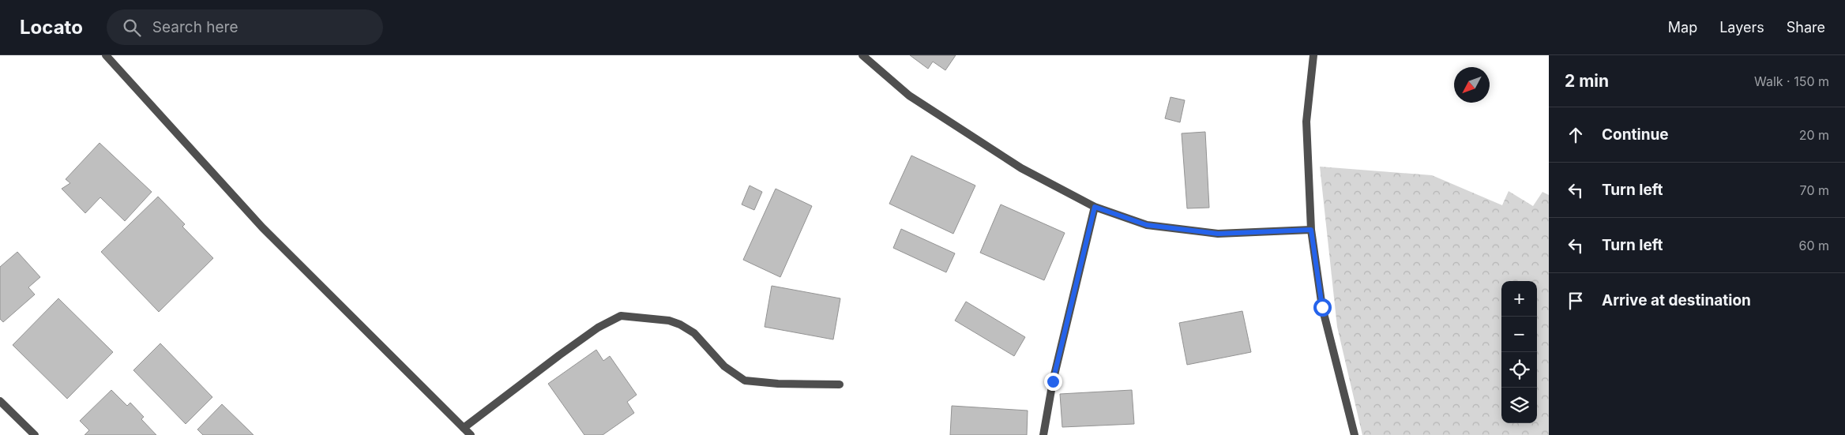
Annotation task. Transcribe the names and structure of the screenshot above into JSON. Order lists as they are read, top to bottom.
{
  "north": "bottom left",
  "page": {
    "header": "Locato",
    "search": "Search here",
    "nav": ["Map", "Layers", "Share"],
    "heading": ["2 min", "Walk · 150 m"],
    "list": [
      ["Continue", "20 m"],
      ["Turn left", "70 m"],
      ["Turn left", "60 m"],
      "Arrive at destination"
    ],
    "map_buttons": ["+", "−"]
  }
}
